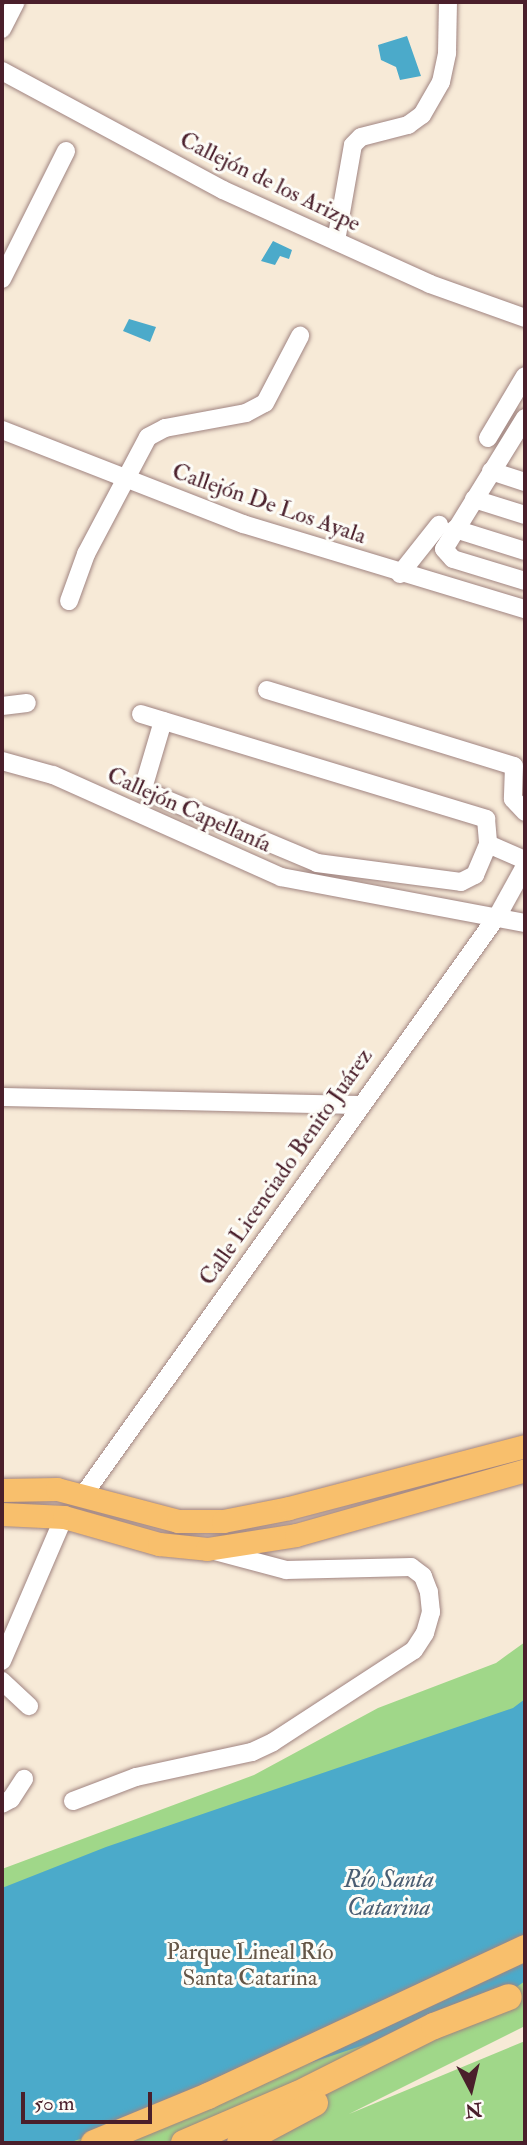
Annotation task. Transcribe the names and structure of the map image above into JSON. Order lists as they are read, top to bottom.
{
  "streets": {
    "street": [
      "Callejón de los Arizpe",
      "Callejón De Los Ayala",
      "Callejón Capellanía",
      "Calle Licenciado Benito Juárez"
    ]
  },
  "crossings": [
    ["Callejón Capellanía", "Calle Licenciado Benito Juárez"]
  ],
  "water": ["Río Santa Catarina"],
  "parks": ["Parque Lineal Río Santa Catarina"],
  "scale_bar": "50 m",
  "north": "bottom"
}
